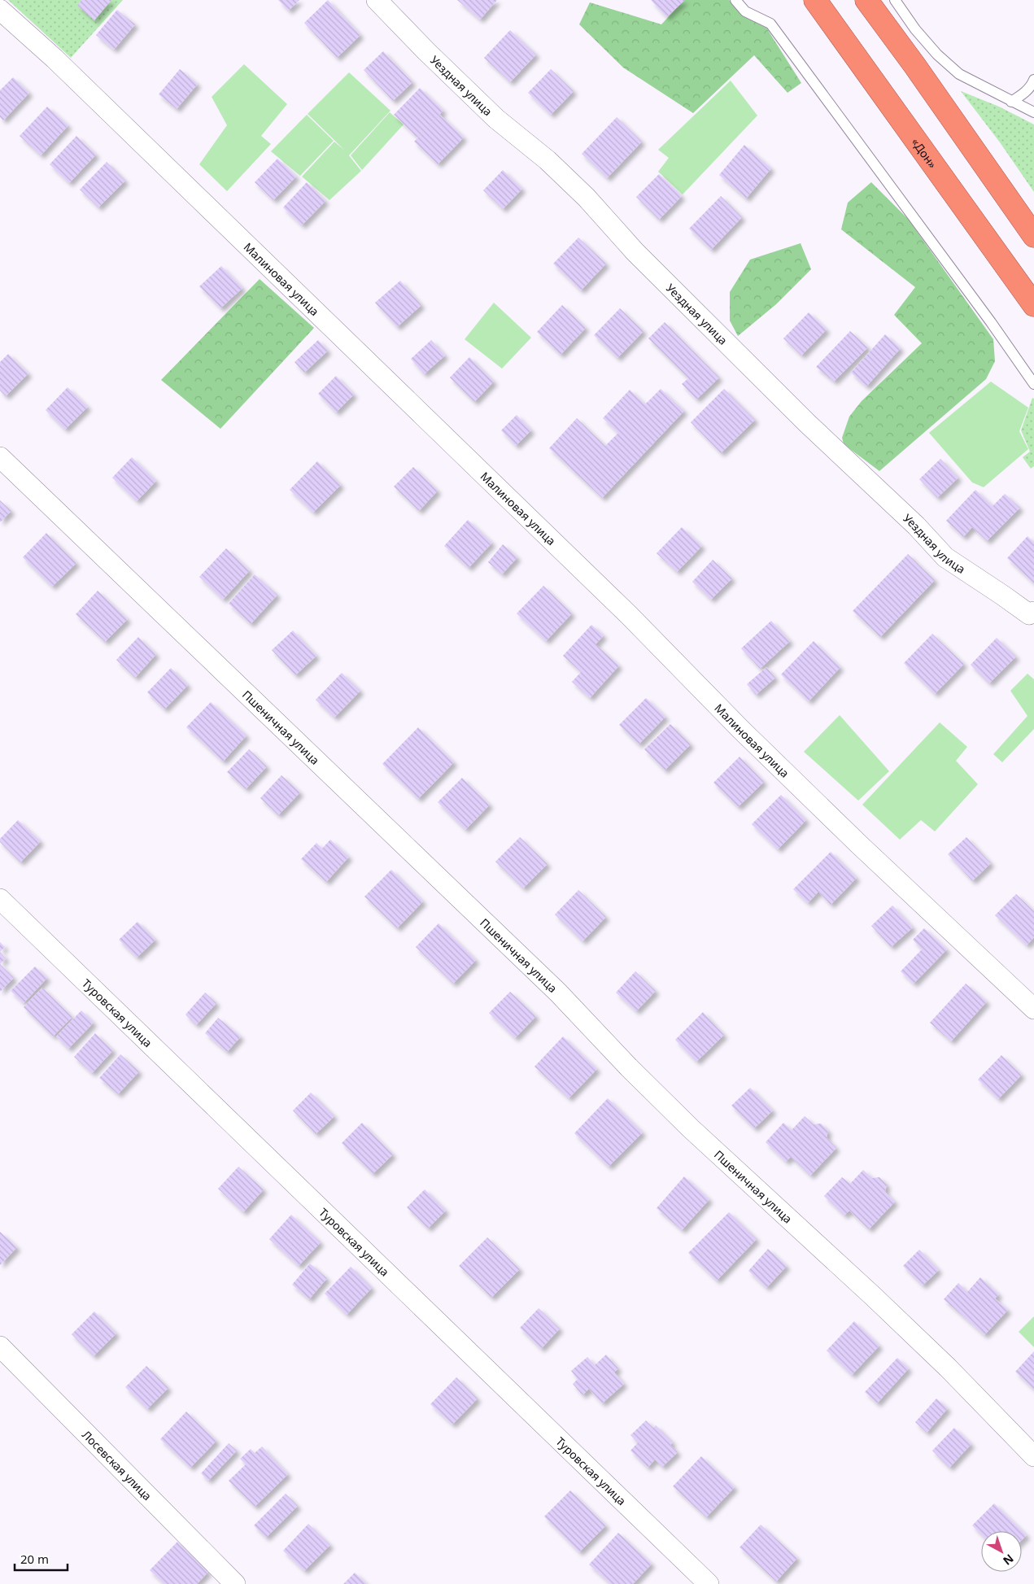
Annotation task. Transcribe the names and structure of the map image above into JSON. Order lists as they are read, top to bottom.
{
  "streets": {
    "highway": ["«Дон»"],
    "street": [
      "Уездная улица",
      "Малиновая улица",
      "Пшеничная улица",
      "Туровская улица",
      "Лосевская улица"
    ]
  },
  "scale_bar": "20 m",
  "north": "bottom right"
}
